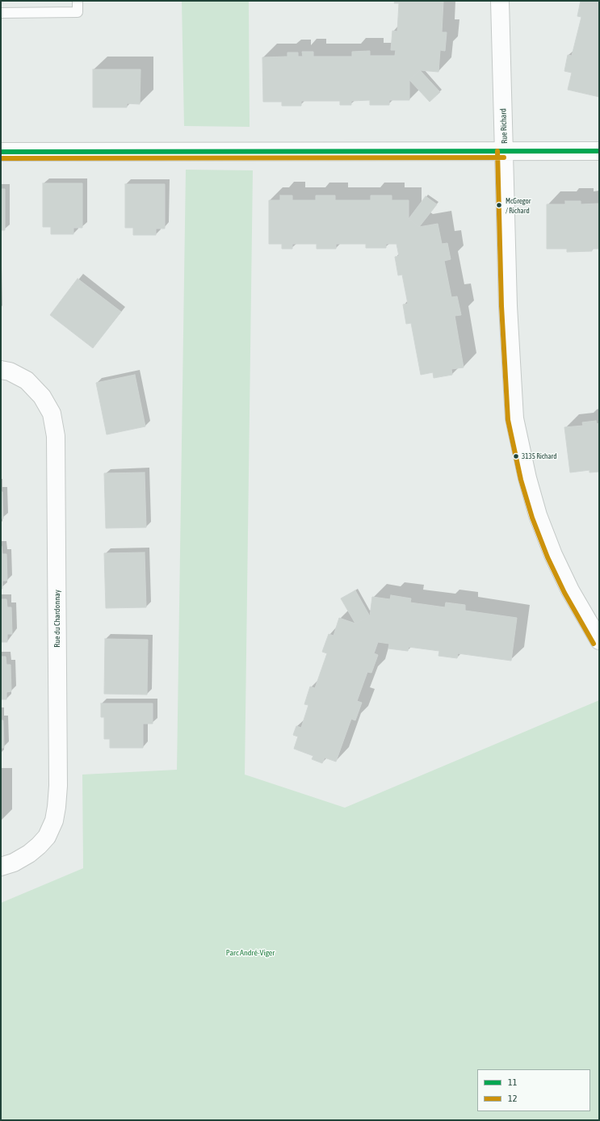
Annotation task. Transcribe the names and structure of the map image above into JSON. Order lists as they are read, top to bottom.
{
  "streets": {
    "street": ["Rue Richard", "Rue du Chardonnay"]
  },
  "parks": ["Parc André-Viger"],
  "places": ["McGregor / Richard", "3135 Richard"],
  "lines": ["transit line 11", "transit line 12"],
  "legend": ["11", "12"]
}
